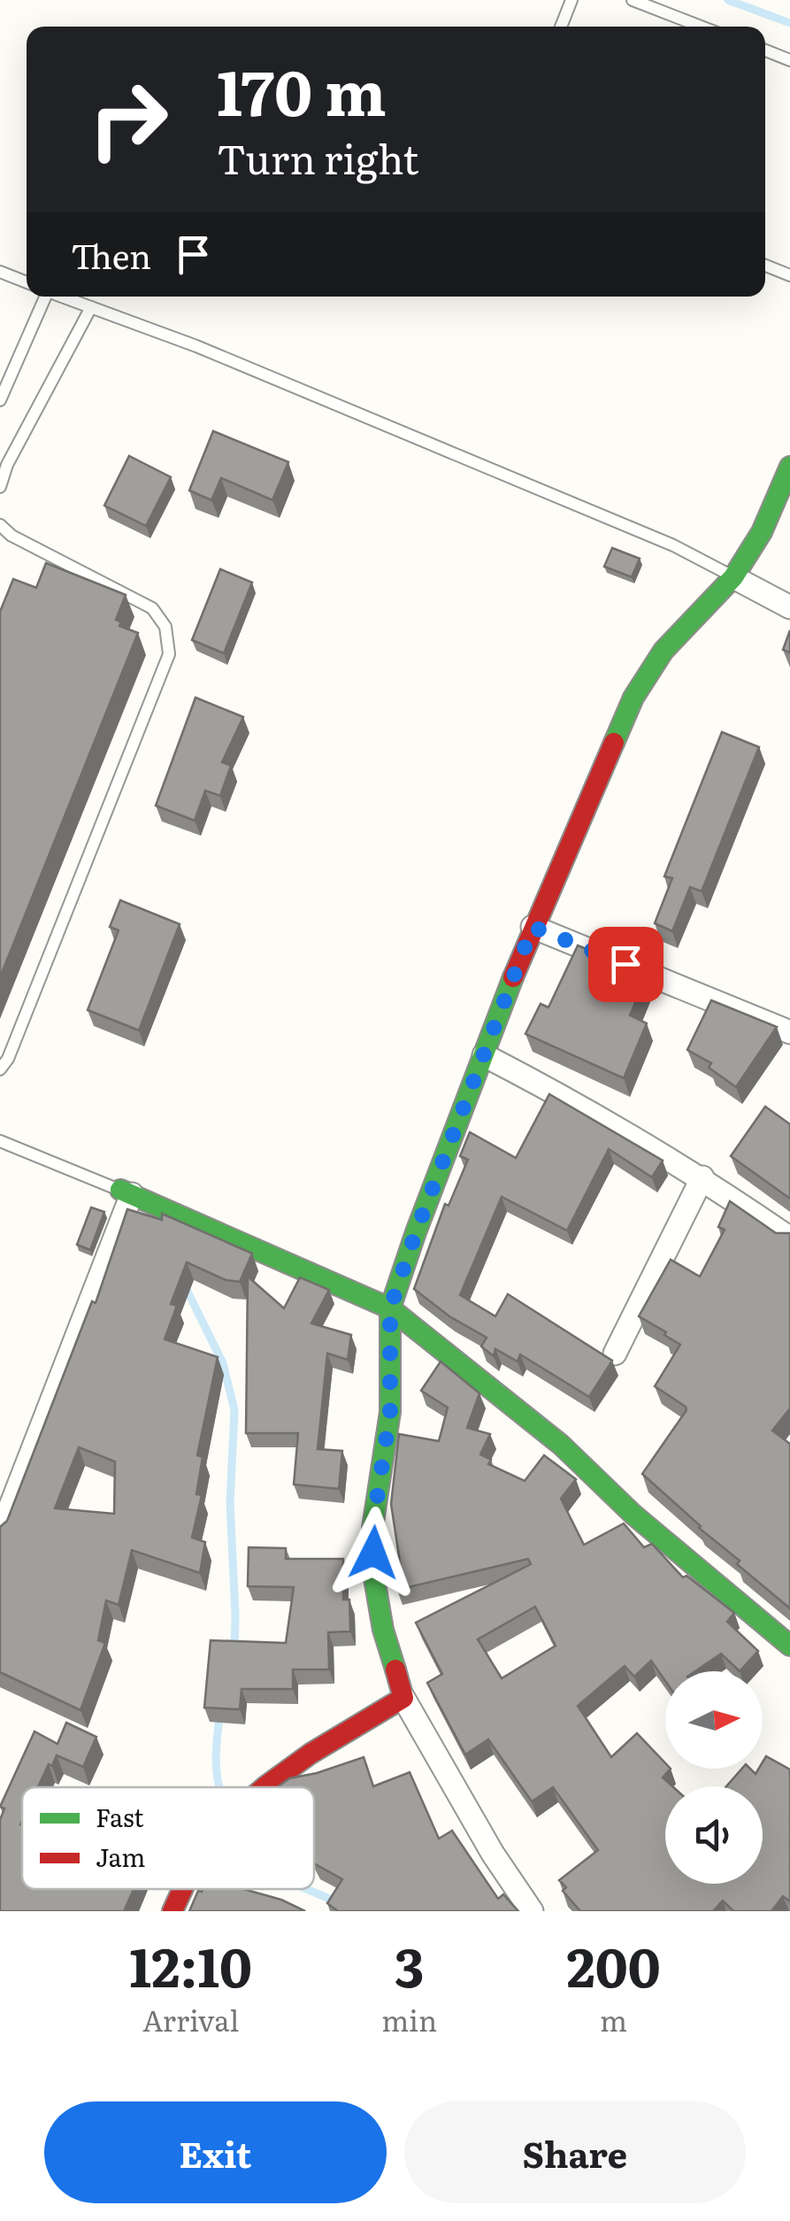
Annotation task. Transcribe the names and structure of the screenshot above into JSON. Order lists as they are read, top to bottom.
{
  "legend": ["Fast", "Jam"],
  "north": "right",
  "page": {
    "turn": ["170 m", "Turn right"],
    "then": "Then",
    "eta": [
      "12:10",
      "Arrival",
      "3",
      "min",
      "200",
      "m"
    ],
    "buttons": ["Exit", "Share"]
  }
}
